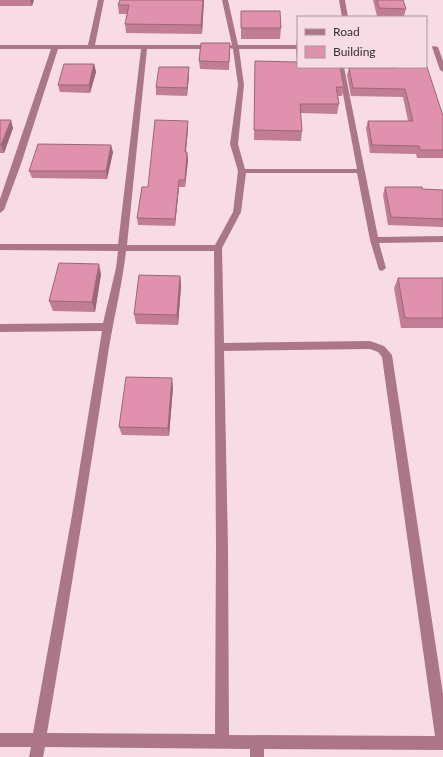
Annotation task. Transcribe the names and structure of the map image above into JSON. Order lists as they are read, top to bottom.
{
  "legend": ["Road", "Building"]
}
